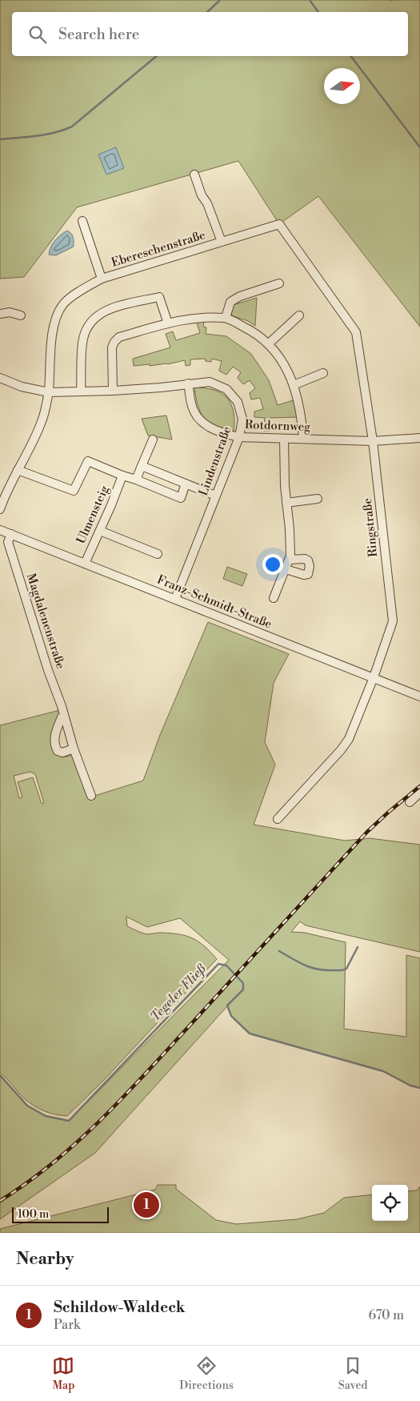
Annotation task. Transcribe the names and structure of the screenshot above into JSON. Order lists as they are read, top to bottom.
{
  "streets": {
    "street": [
      "Ebereschenstraße",
      "Rotdornweg",
      "Lindenstraße",
      "Ulmensteig",
      "Ringstraße",
      "Franz-Schmidt-Straße",
      "Magdalenenstraße"
    ]
  },
  "crossings": [
    ["Ebereschenstraße", "Lindenstraße"],
    ["Ebereschenstraße", "Ringstraße"],
    ["Rotdornweg", "Lindenstraße"],
    ["Rotdornweg", "Ringstraße"],
    ["Lindenstraße", "Franz-Schmidt-Straße"],
    ["Ulmensteig", "Franz-Schmidt-Straße"],
    ["Ringstraße", "Franz-Schmidt-Straße"],
    ["Franz-Schmidt-Straße", "Magdalenenstraße"]
  ],
  "water": ["Tegeler Fließ"],
  "scale_bar": "100 m",
  "north": "right",
  "page": {
    "search": "Search here",
    "pins": "1",
    "scale": "100 m",
    "heading": "Nearby",
    "list": [
      {
        "mark": "1",
        "name": "Schildow-Waldeck",
        "note": "Park",
        "value": "670 m"
      }
    ],
    "nav": ["Map", "Directions", "Saved"]
  }
}
